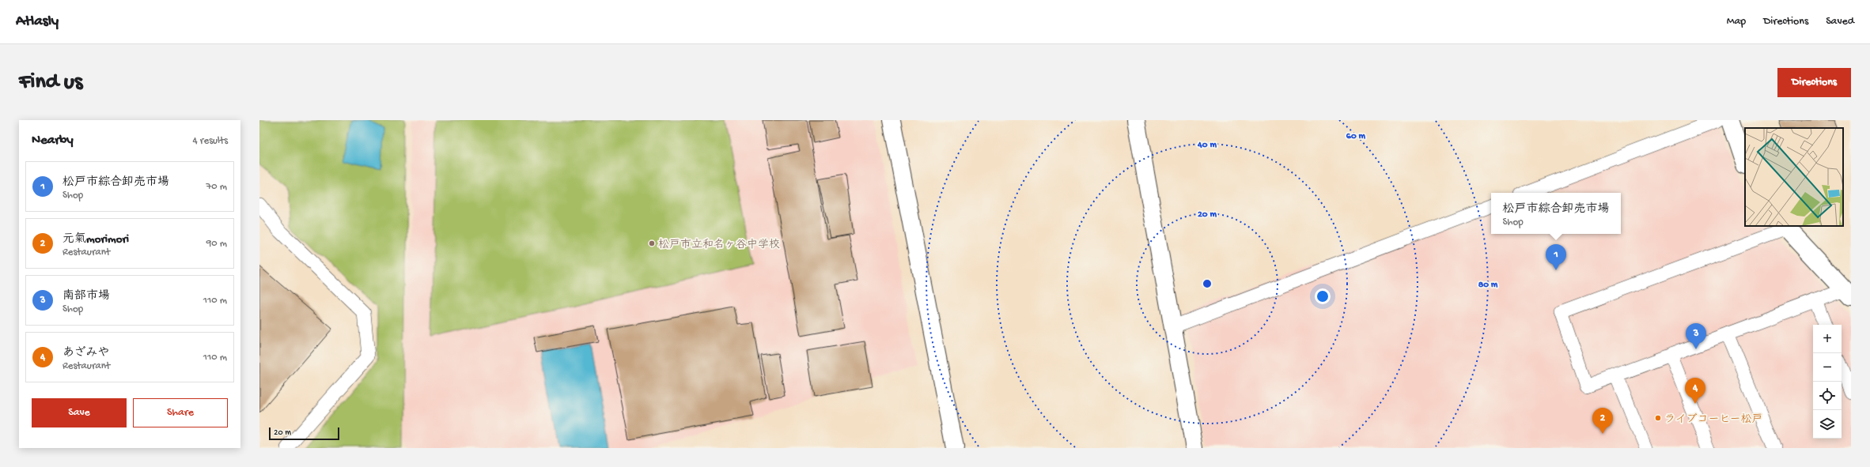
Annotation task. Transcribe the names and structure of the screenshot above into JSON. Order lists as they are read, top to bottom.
{
  "places": ["松戸市立和名ヶ谷中学校", "ライブコーヒー松戸"],
  "scale_bar": "20 m",
  "page": {
    "header": "Atlasly",
    "nav": ["Map", "Directions", "Saved"],
    "buttons": [
      "Directions",
      ["Save", "Share"]
    ],
    "title": "Find us",
    "heading": ["Nearby", "4 results"],
    "list": [
      {
        "mark": "1",
        "name": "松戸市綜合卸売市場",
        "note": "Shop",
        "value": "70 m"
      },
      {
        "mark": "2",
        "name": "元氣morimori",
        "note": "Restaurant",
        "value": "90 m"
      },
      {
        "mark": "3",
        "name": "南部市場",
        "note": "Shop",
        "value": "110 m"
      },
      {
        "mark": "4",
        "name": "あざみや",
        "note": "Restaurant",
        "value": "110 m"
      }
    ],
    "popup": ["松戸市綜合卸売市場", "Shop"],
    "pins": [
      "1",
      "3",
      "4",
      "2"
    ],
    "map_buttons": ["+", "−"],
    "scale": "20 m"
  },
  "rings": [
    "60 m",
    "40 m",
    "20 m",
    "80 m"
  ]
}
